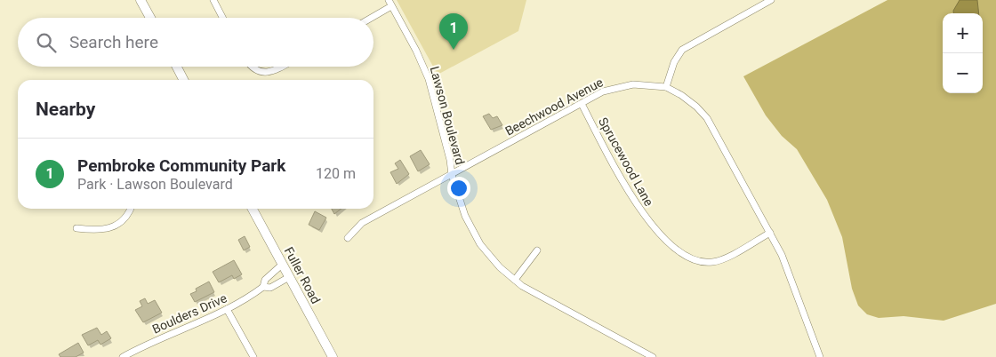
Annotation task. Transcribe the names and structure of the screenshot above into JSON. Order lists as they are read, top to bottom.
{
  "streets": {
    "street": [
      "Beechwood Avenue",
      "Lawson Boulevard",
      "Sprucewood Lane",
      "Fuller Road",
      "Boulders Drive"
    ]
  },
  "crossings": [
    ["Beechwood Avenue", "Lawson Boulevard"],
    ["Beechwood Avenue", "Sprucewood Lane"],
    ["Fuller Road", "Boulders Drive"]
  ],
  "page": {
    "map_buttons": ["+", "−"],
    "pins": "1",
    "search": "Search here",
    "heading": "Nearby",
    "list": [
      {
        "mark": "1",
        "name": "Pembroke Community Park",
        "note": "Park · Lawson Boulevard",
        "value": "120 m"
      }
    ]
  }
}
